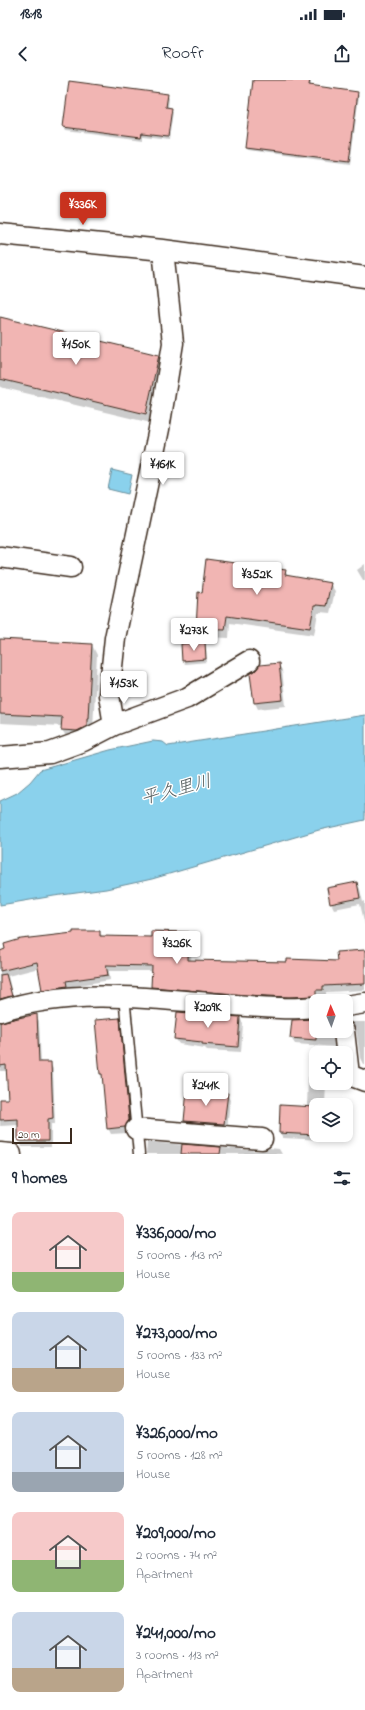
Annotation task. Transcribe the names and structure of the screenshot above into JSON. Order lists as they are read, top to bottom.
{
  "water": ["平久里川"],
  "scale_bar": "20 m",
  "north": "top",
  "page": {
    "status": "18:18",
    "header": "Roofr",
    "price": [
      "¥336K",
      "¥150K",
      "¥161K",
      "¥352K",
      "¥273K",
      "¥153K",
      "¥326K",
      "¥209K",
      "¥241K"
    ],
    "scale": "20 m",
    "heading": "9 homes",
    "list": [
      {
        "name": "¥336,000/mo",
        "note": "5 rooms · 143 m² · House"
      },
      {
        "name": "¥273,000/mo",
        "note": "5 rooms · 133 m² · House"
      },
      {
        "name": "¥326,000/mo",
        "note": "5 rooms · 128 m² · House"
      },
      {
        "name": "¥209,000/mo",
        "note": "2 rooms · 74 m² · Apartment"
      },
      {
        "name": "¥241,000/mo",
        "note": "3 rooms · 113 m² · Apartment"
      }
    ]
  }
}
